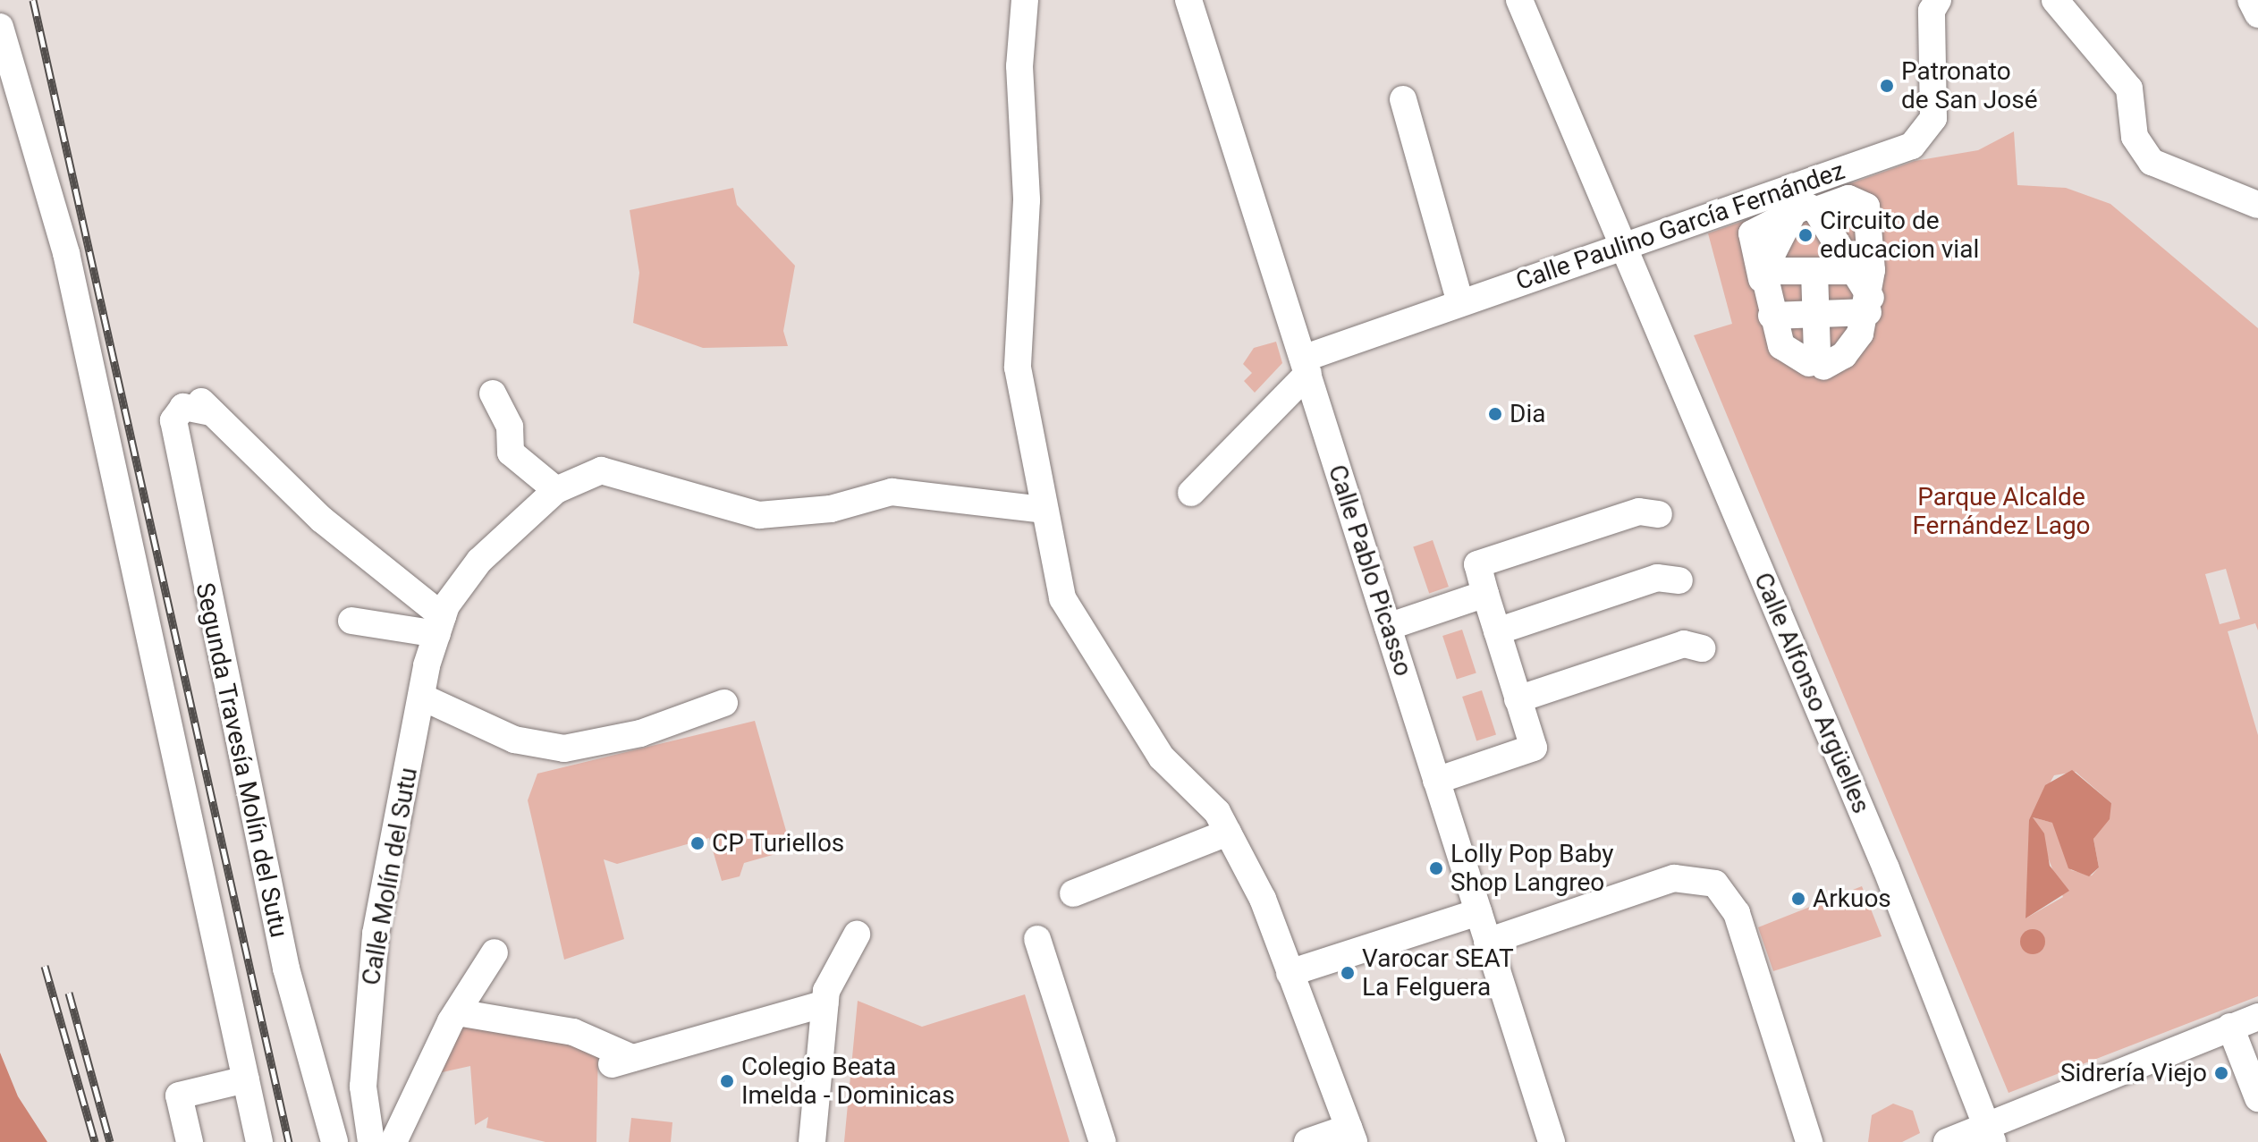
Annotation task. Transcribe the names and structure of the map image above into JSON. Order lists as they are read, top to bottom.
{
  "streets": {
    "street": [
      "Calle Paulino García Fernández",
      "Calle Pablo Picasso",
      "Calle Alfonso Argüelles",
      "Segunda Travesía Molín del Sutu",
      "Calle Molín del Sutu"
    ]
  },
  "crossings": [
    ["Calle Paulino García Fernández", "Calle Pablo Picasso"],
    ["Calle Paulino García Fernández", "Calle Alfonso Argüelles"],
    ["Segunda Travesía Molín del Sutu", "Calle Molín del Sutu"]
  ],
  "parks": ["Parque Alcalde Fernández Lago"],
  "places": [
    "Patronato de San José",
    "Circuito de educacion vial",
    "Dia",
    "CP Turiellos",
    "Lolly Pop Baby Shop Langreo",
    "Arkuos",
    "Varocar SEAT La Felguera",
    "Sidrería Viejo",
    "Colegio Beata Imelda - Dominicas"
  ]
}
